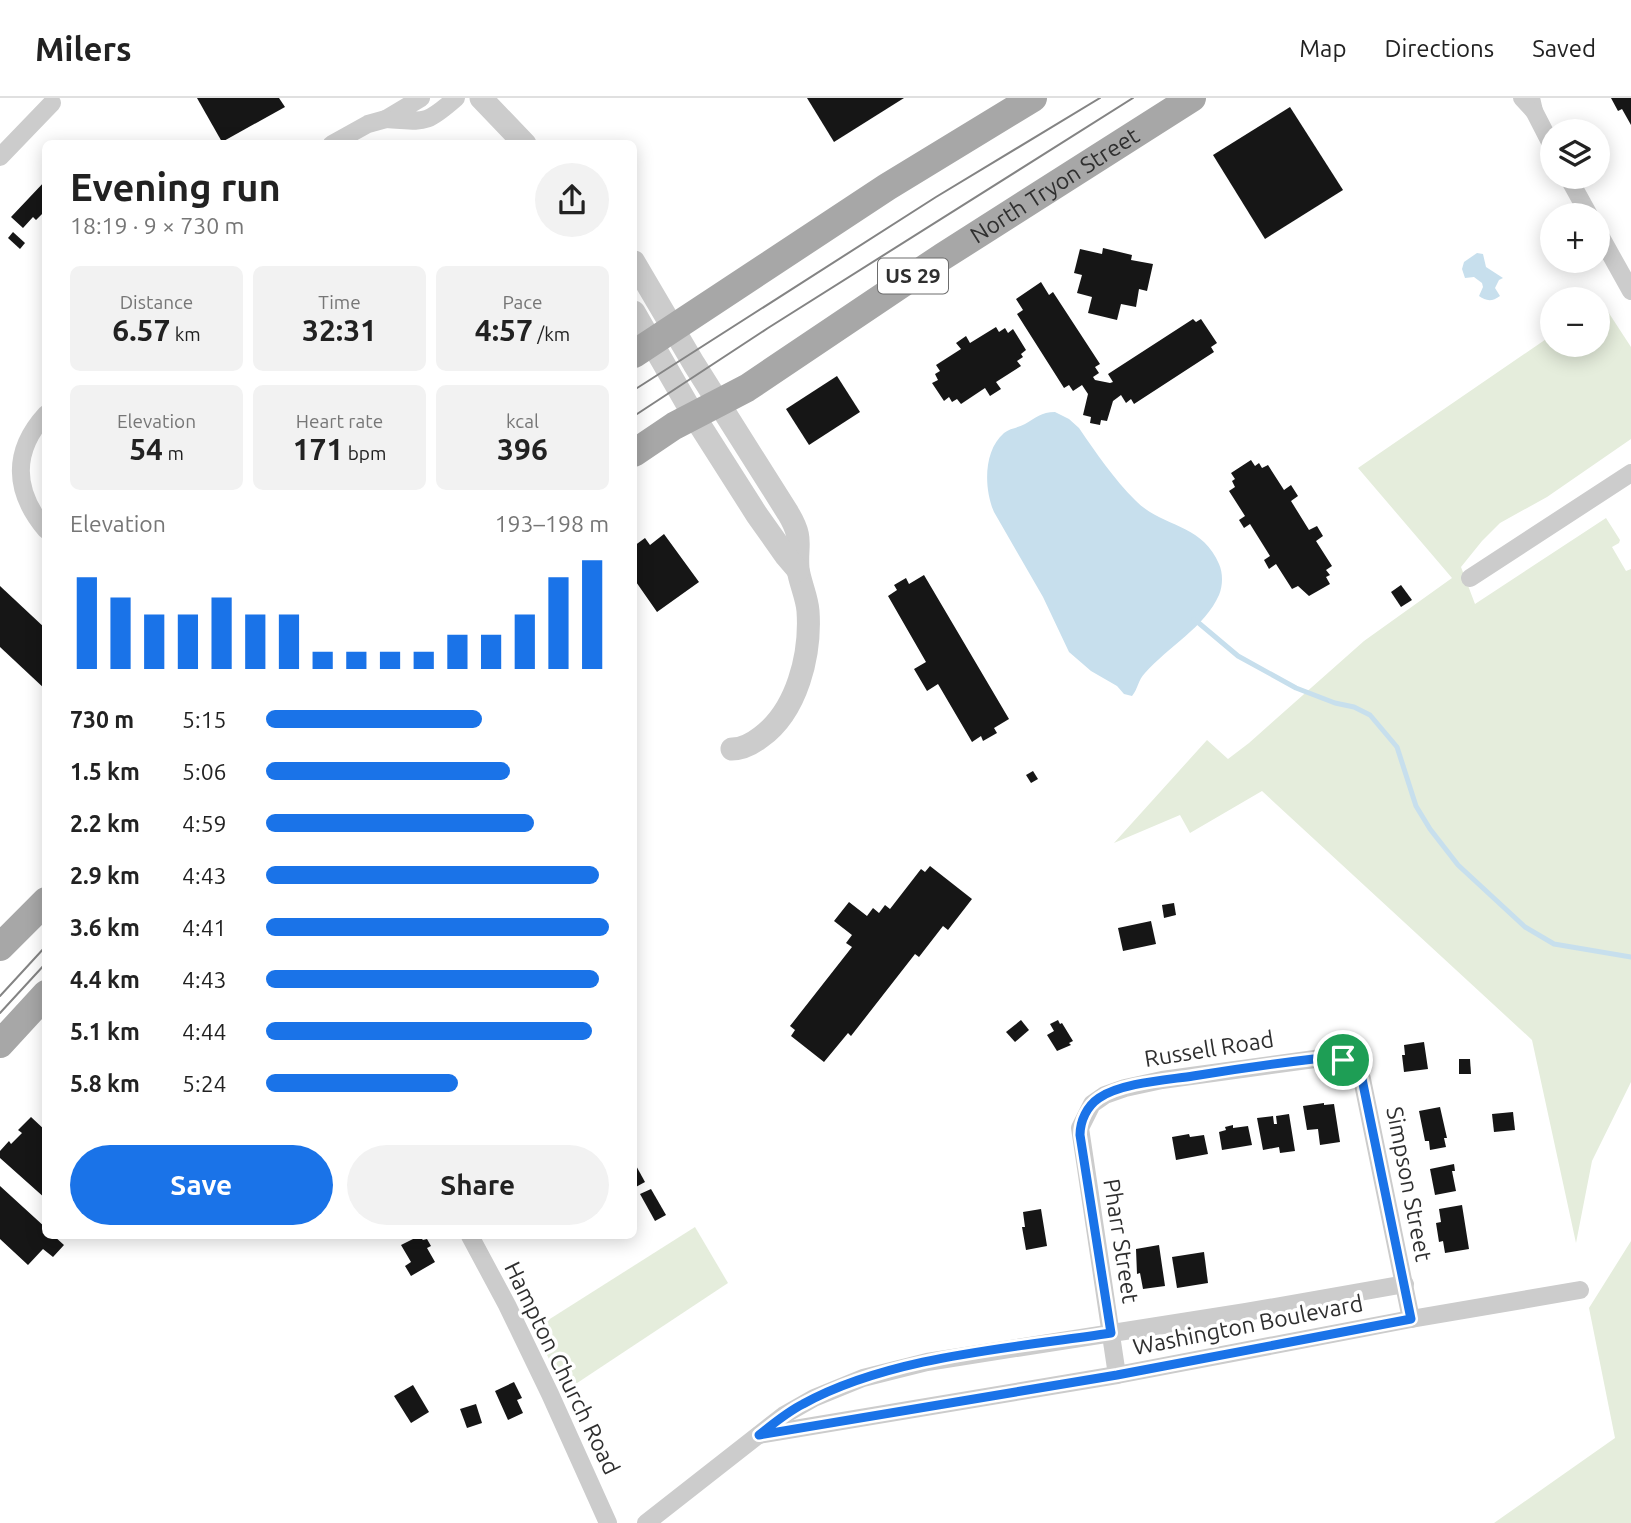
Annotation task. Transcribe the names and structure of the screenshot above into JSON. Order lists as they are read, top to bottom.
{
  "streets": {
    "main road": ["North Tryon Street", "US 29"],
    "street": [
      "Russell Road",
      "Simpson Street",
      "Pharr Street",
      "Washington Boulevard",
      "Hampton Church Road"
    ]
  },
  "crossings": [
    ["Russell Road", "Simpson Street"],
    ["Russell Road", "Pharr Street"],
    ["Simpson Street", "Washington Boulevard"],
    ["Pharr Street", "Washington Boulevard"]
  ],
  "page": {
    "header": "Milers",
    "nav": ["Map", "Directions", "Saved"],
    "map_buttons": ["+", "−"],
    "heading": ["Evening run", "18:19 · 9 × 730 m"],
    "stats": [
      ["Distance", "6.57 km"],
      ["Time", "32:31"],
      ["Pace", "4:57 /km"],
      ["Elevation", "54 m"],
      ["Heart rate", "171 bpm"],
      ["kcal", "396"]
    ],
    "chart": ["Elevation", "193–198 m"],
    "list": [
      {
        "name": "730 m",
        "note": "5:15"
      },
      {
        "name": "1.5 km",
        "note": "5:06"
      },
      {
        "name": "2.2 km",
        "note": "4:59"
      },
      {
        "name": "2.9 km",
        "note": "4:43"
      },
      {
        "name": "3.6 km",
        "note": "4:41"
      },
      {
        "name": "4.4 km",
        "note": "4:43"
      },
      {
        "name": "5.1 km",
        "note": "4:44"
      },
      {
        "name": "5.8 km",
        "note": "5:24"
      }
    ],
    "buttons": ["Save", "Share"]
  }
}
